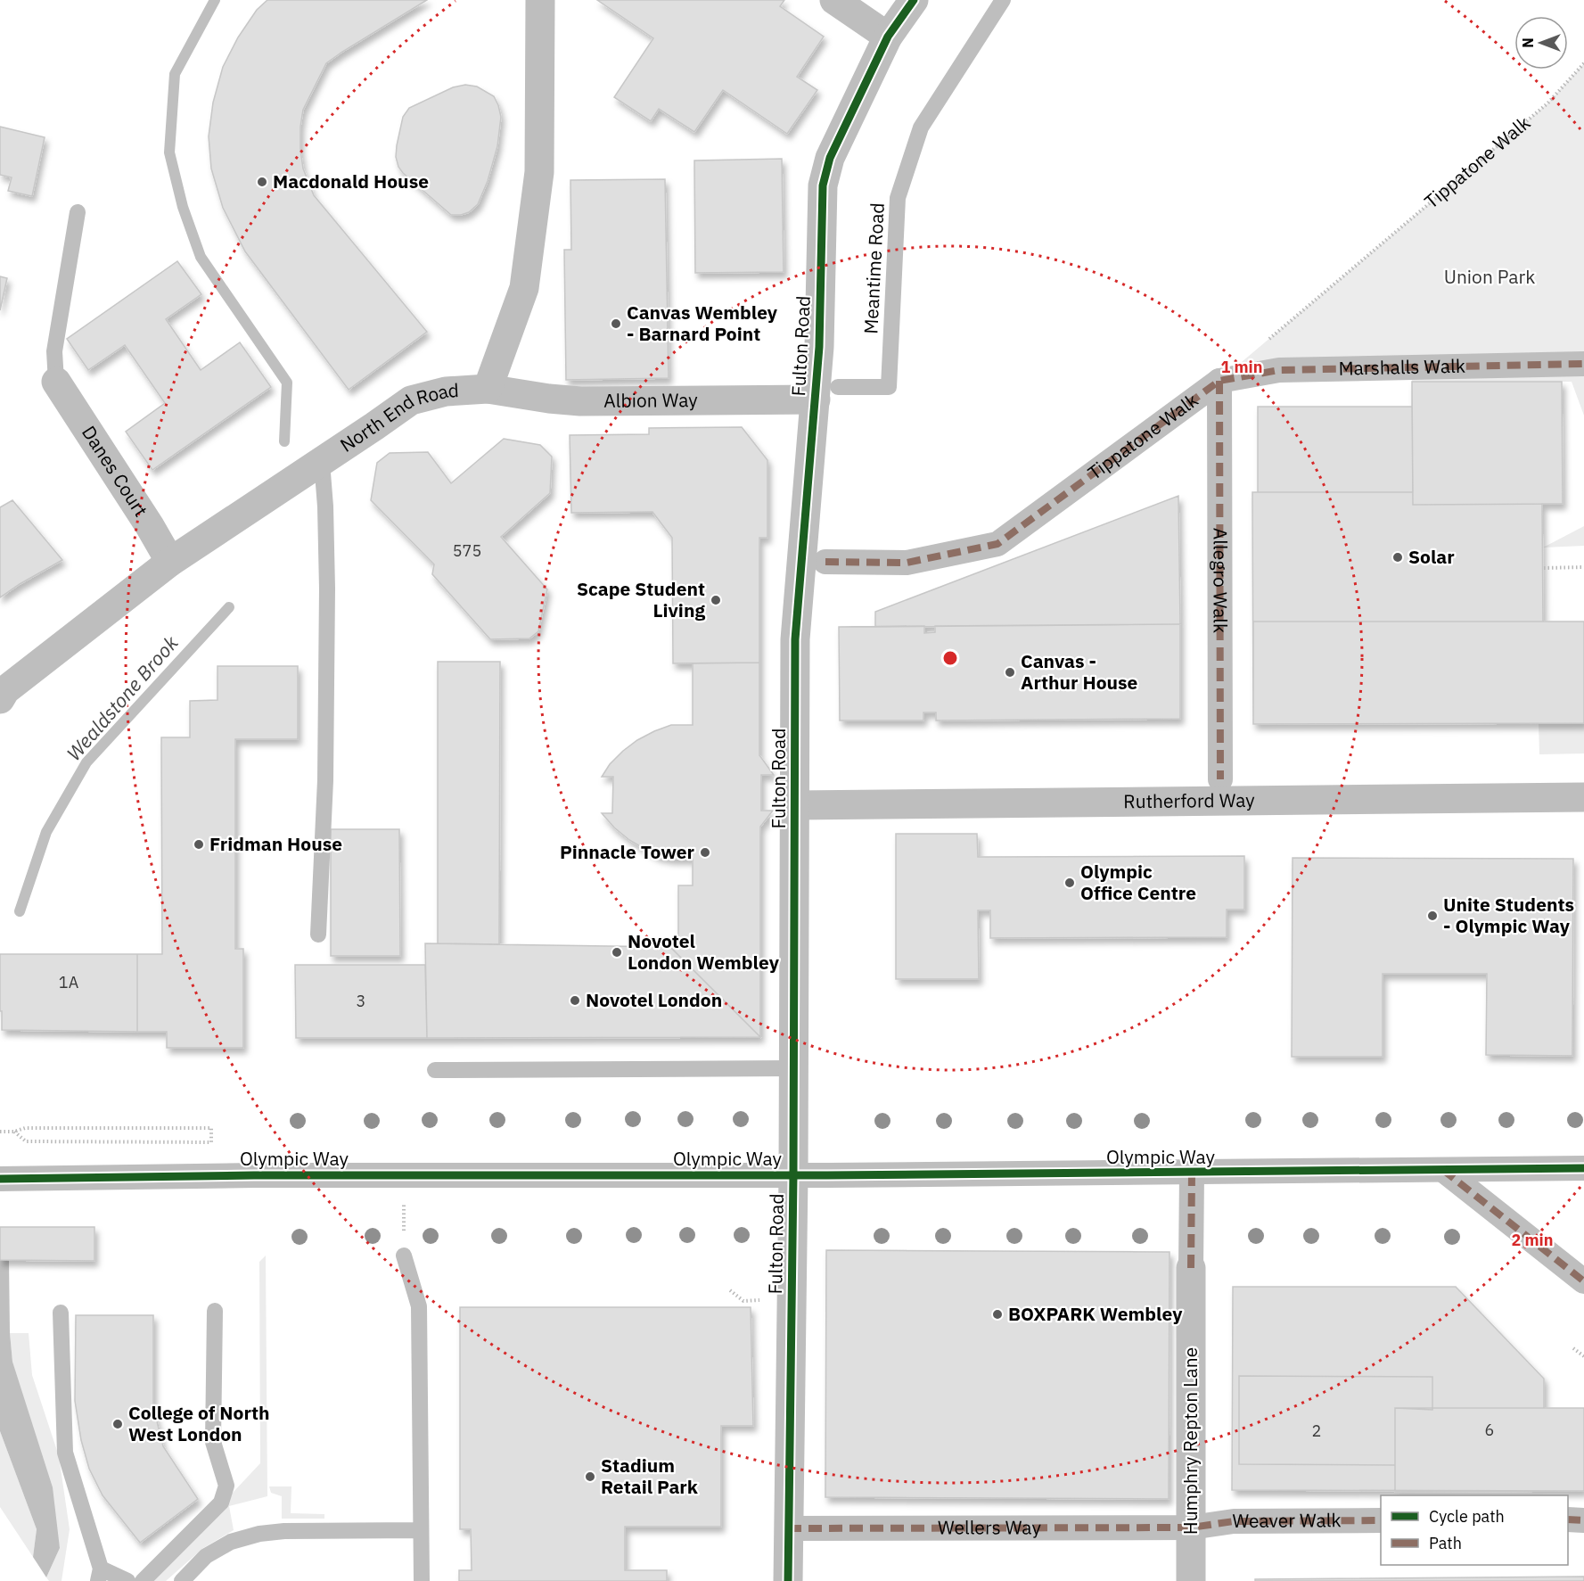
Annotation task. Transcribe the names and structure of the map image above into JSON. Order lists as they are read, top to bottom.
{
  "streets": {
    "street": [
      "Tippatone Walk",
      "Fulton Road",
      "Marshalls Walk",
      "Albion Way",
      "North End Road",
      "Danes Court",
      "Allegro Walk",
      "Rutherford Way",
      "Olympic Way",
      "Humphry Repton Lane",
      "Weaver Walk",
      "Wellers Way"
    ],
    "lane": ["Meantime Road"]
  },
  "crossings": [
    ["Tippatone Walk", "Marshalls Walk"],
    ["Tippatone Walk", "Allegro Walk"],
    ["Meantime Road", "Fulton Road"],
    ["Meantime Road", "Albion Way"],
    ["Fulton Road", "Albion Way"],
    ["Fulton Road", "Rutherford Way"],
    ["Fulton Road", "Olympic Way"],
    ["Fulton Road", "Wellers Way"],
    ["Marshalls Walk", "Allegro Walk"],
    ["Albion Way", "North End Road"],
    ["North End Road", "Danes Court"],
    ["Humphry Repton Lane", "Weaver Walk"],
    ["Humphry Repton Lane", "Wellers Way"],
    ["Weaver Walk", "Wellers Way"]
  ],
  "water": ["Wealdstone Brook"],
  "parks": ["Union Park"],
  "places": [
    "Macdonald House",
    "Canvas Wembley - Barnard Point",
    "Solar",
    "Scape Student Living",
    "Canvas - Arthur House",
    "Fridman House",
    "Pinnacle Tower",
    "Olympic Office Centre",
    "Unite Students - Olympic Way",
    "Novotel London Wembley",
    "Novotel London",
    "BOXPARK Wembley",
    "College of North West London",
    "Stadium Retail Park"
  ],
  "house_numbers": [
    "575",
    "1A",
    "3",
    "6",
    "2"
  ],
  "legend": ["Cycle path", "Path"],
  "north": "left",
  "rings": ["1 min", "2 min"]
}
